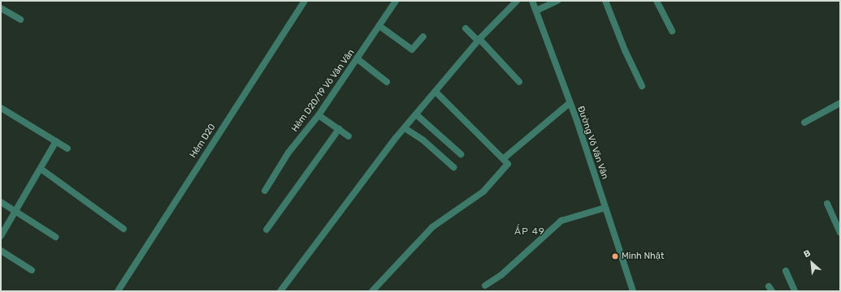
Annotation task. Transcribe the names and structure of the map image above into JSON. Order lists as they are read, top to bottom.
{
  "streets": {
    "street": ["Hẻm D20/19 Võ Văn Vân", "Hẻm D20", "Đường Võ Văn Vân"]
  },
  "districts": ["ẤP 49"],
  "places": ["Minh Nhật"],
  "north": "top left"
}
